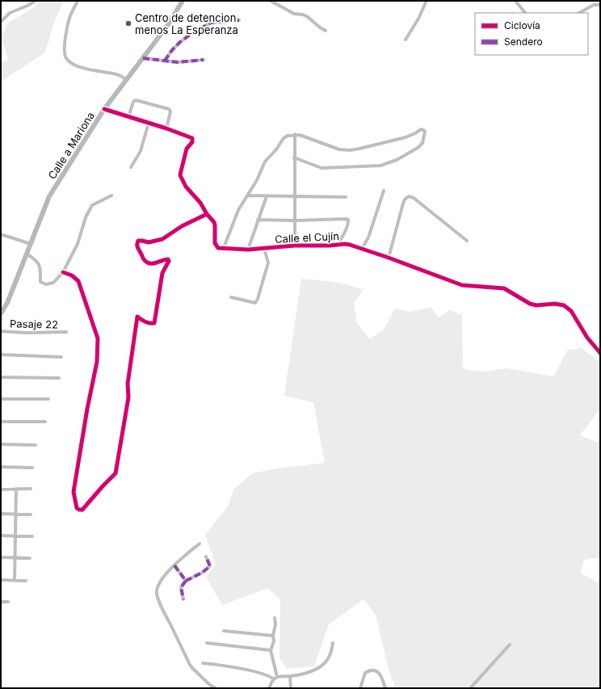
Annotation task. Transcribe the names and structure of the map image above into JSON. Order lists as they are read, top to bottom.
{
  "streets": {
    "main road": ["Calle a Mariona"],
    "street": ["Calle el Cujín", "Pasaje 22"]
  },
  "places": ["Centro de detencion menos La Esperanza"],
  "legend": ["Ciclovía", "Sendero"]
}
